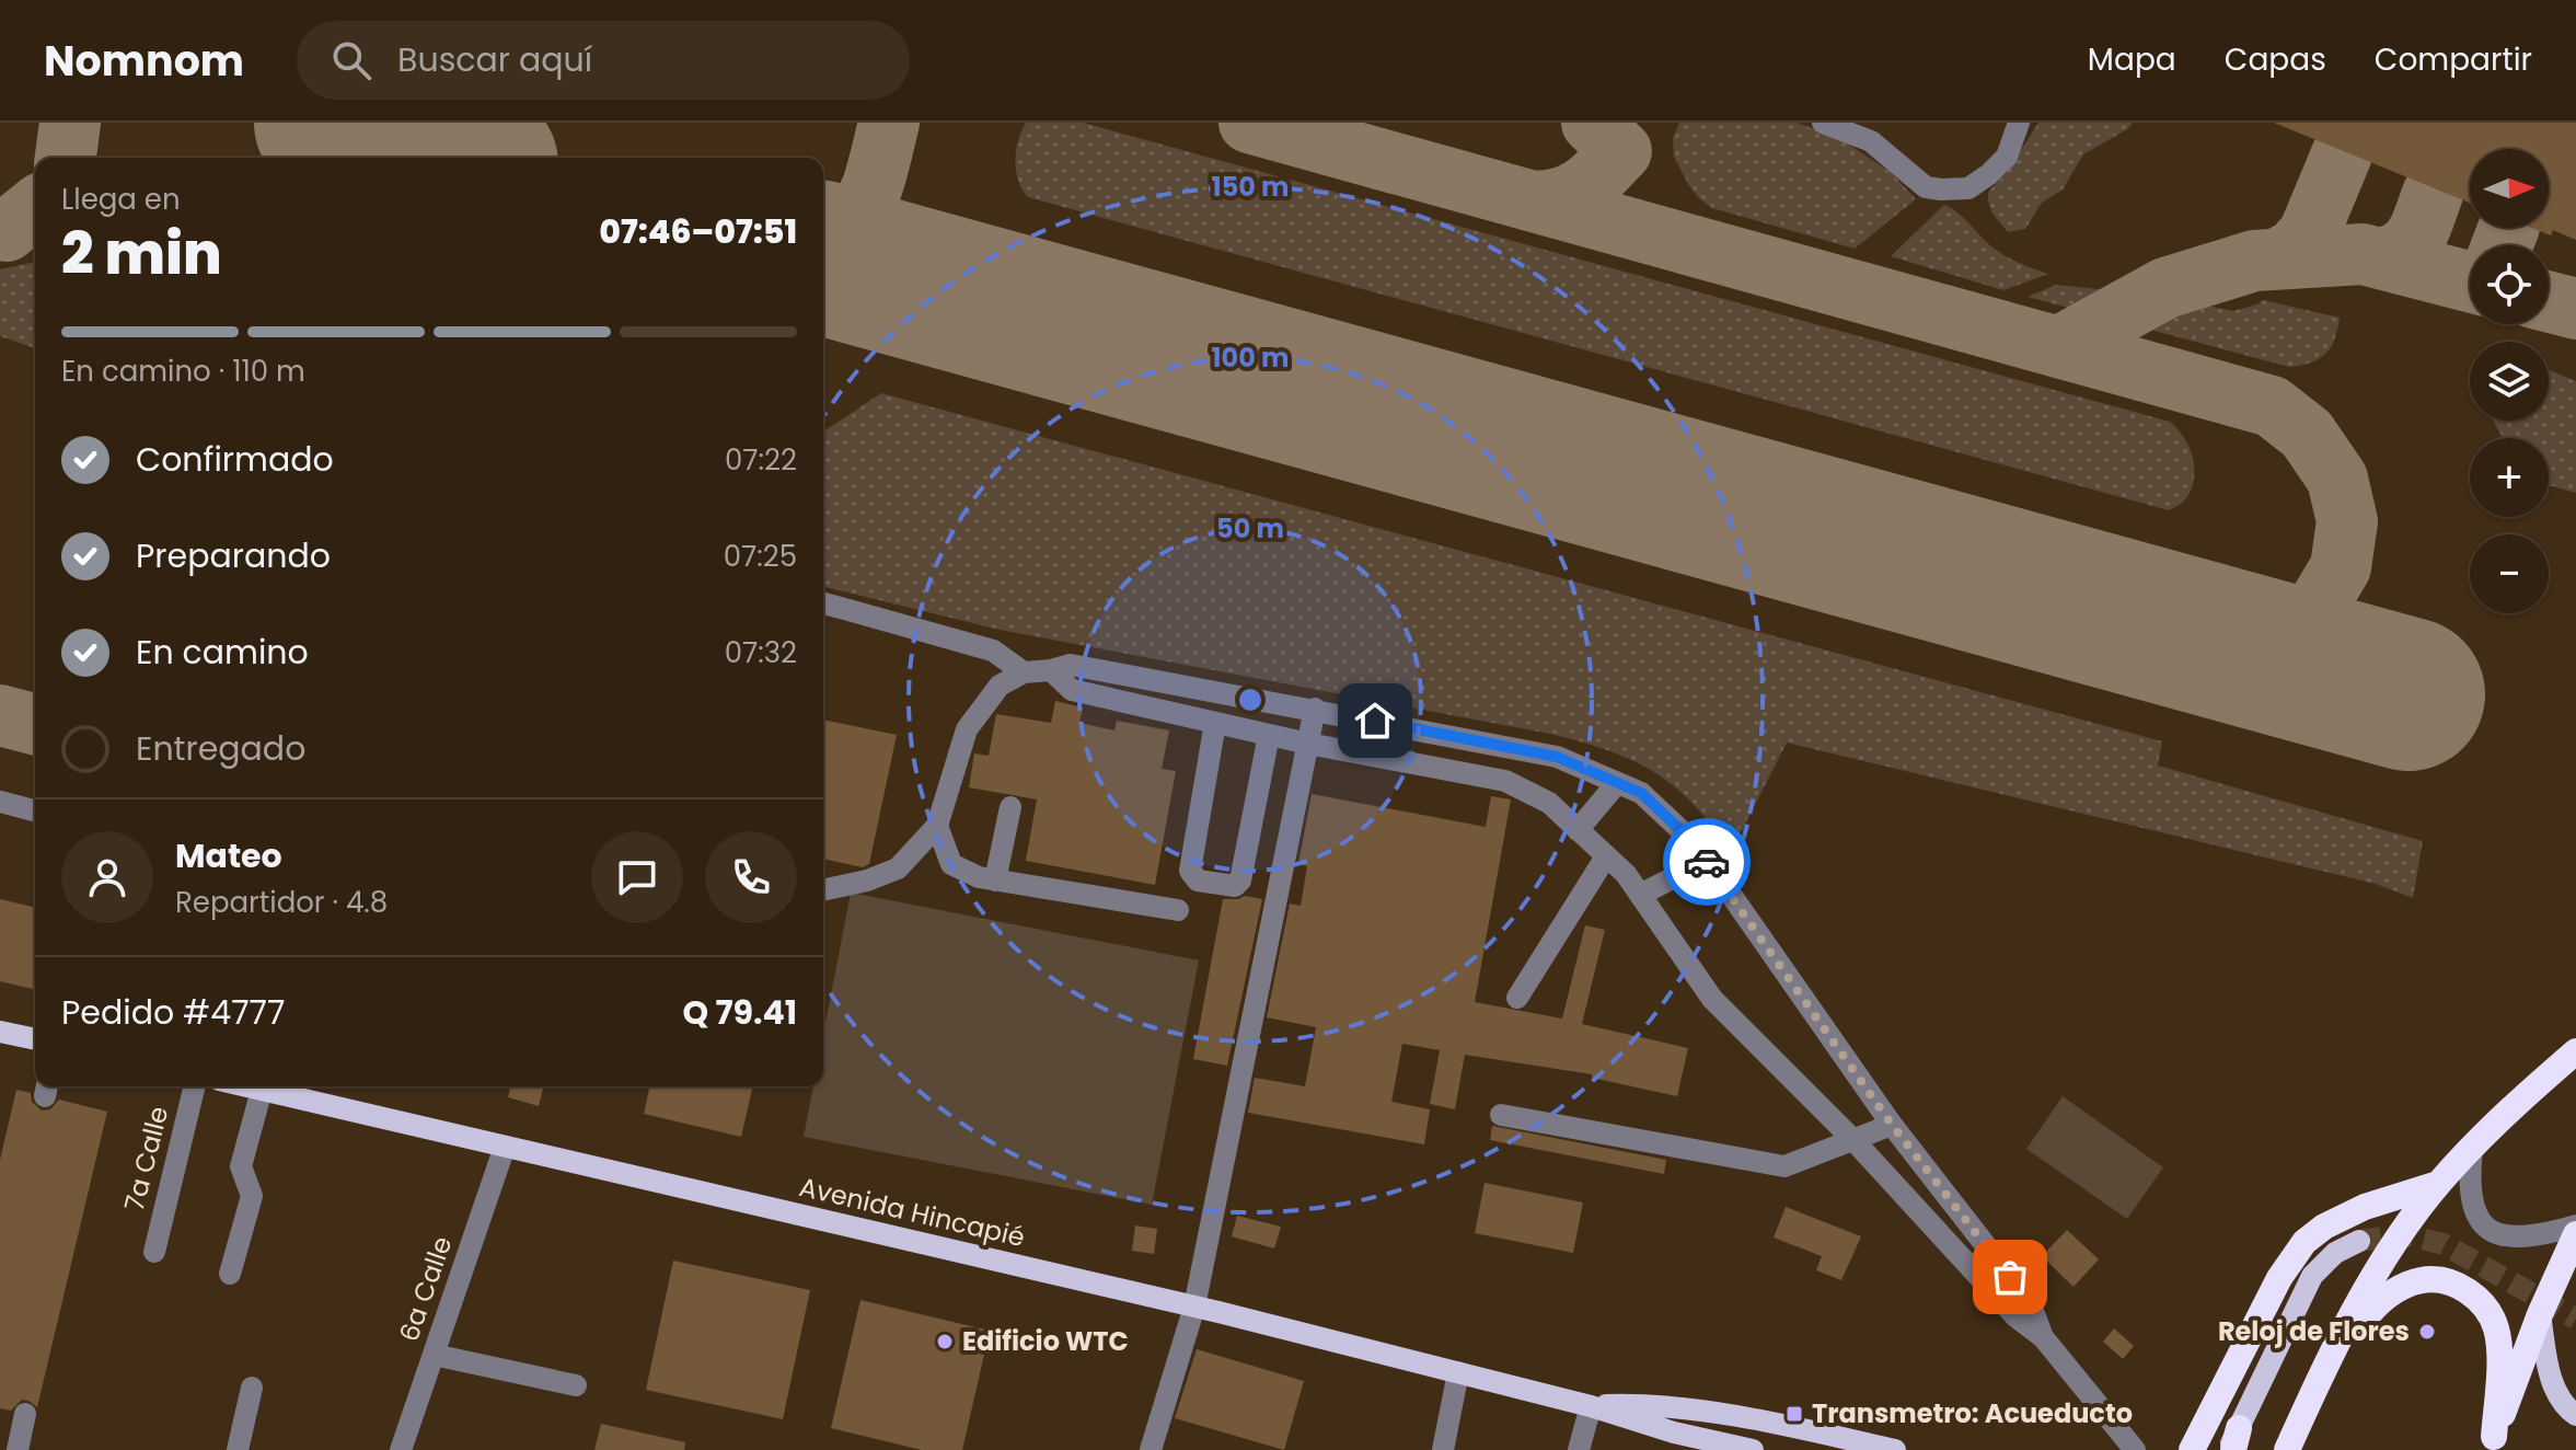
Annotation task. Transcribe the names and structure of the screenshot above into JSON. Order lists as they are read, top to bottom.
{
  "streets": {
    "main road": ["Avenida Hincapié"],
    "street": ["7a Calle", "6a Calle"]
  },
  "crossings": [
    ["Avenida Hincapié", "6a Calle"]
  ],
  "places": {
    "other": ["Reloj de Flores", "Edificio WTC"],
    "transit": ["Transmetro: Acueducto"]
  },
  "north": "right",
  "page": {
    "header": "Nomnom",
    "search": "Buscar aquí",
    "nav": ["Mapa", "Capas", "Compartir"],
    "map_buttons": ["+", "−"],
    "heading": ["2 min", "Llega en", "07:46–07:51"],
    "panel": [
      "Mateo",
      "Repartidor · 4.8",
      "Pedido #4777",
      "Q 79.41"
    ],
    "bar": "En camino · 110 m",
    "list": [
      ["Confirmado", "07:22"],
      ["Preparando", "07:25"],
      ["En camino", "07:32"],
      "Entregado"
    ]
  },
  "rings": ["150 m", "100 m", "50 m"]
}
